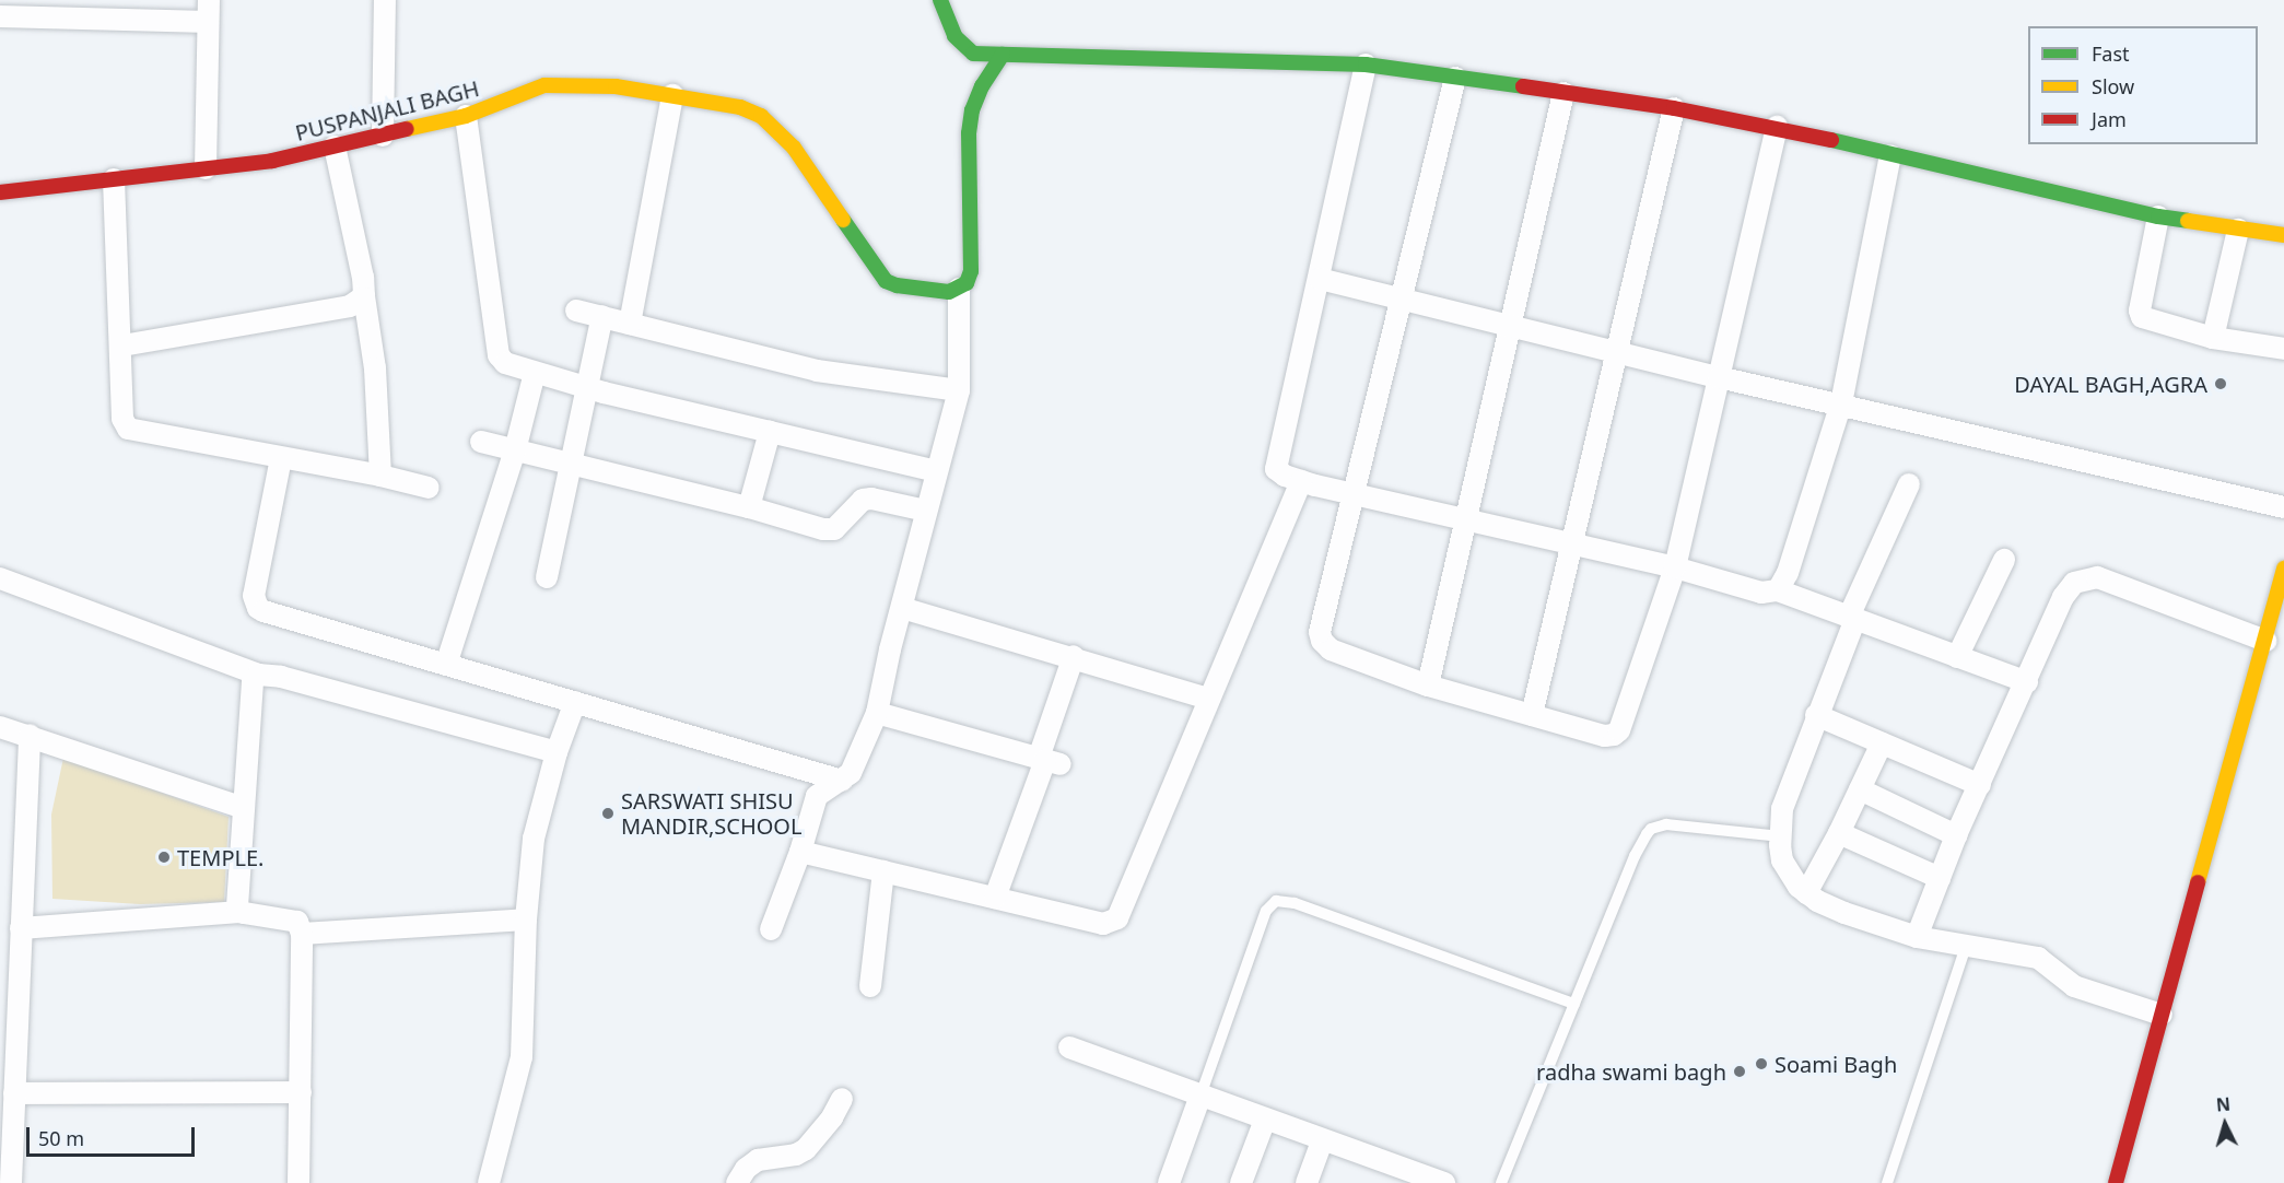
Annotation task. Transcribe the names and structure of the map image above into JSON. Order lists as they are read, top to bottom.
{
  "streets": {
    "street": ["PUSPANJALI BAGH"]
  },
  "places": [
    "DAYAL BAGH,AGRA",
    "SARSWATI SHISU MANDIR,SCHOOL",
    "TEMPLE.",
    "Soami Bagh",
    "radha swami bagh"
  ],
  "legend": ["Fast", "Slow", "Jam"],
  "scale_bar": "50 m",
  "north": "top"
}
